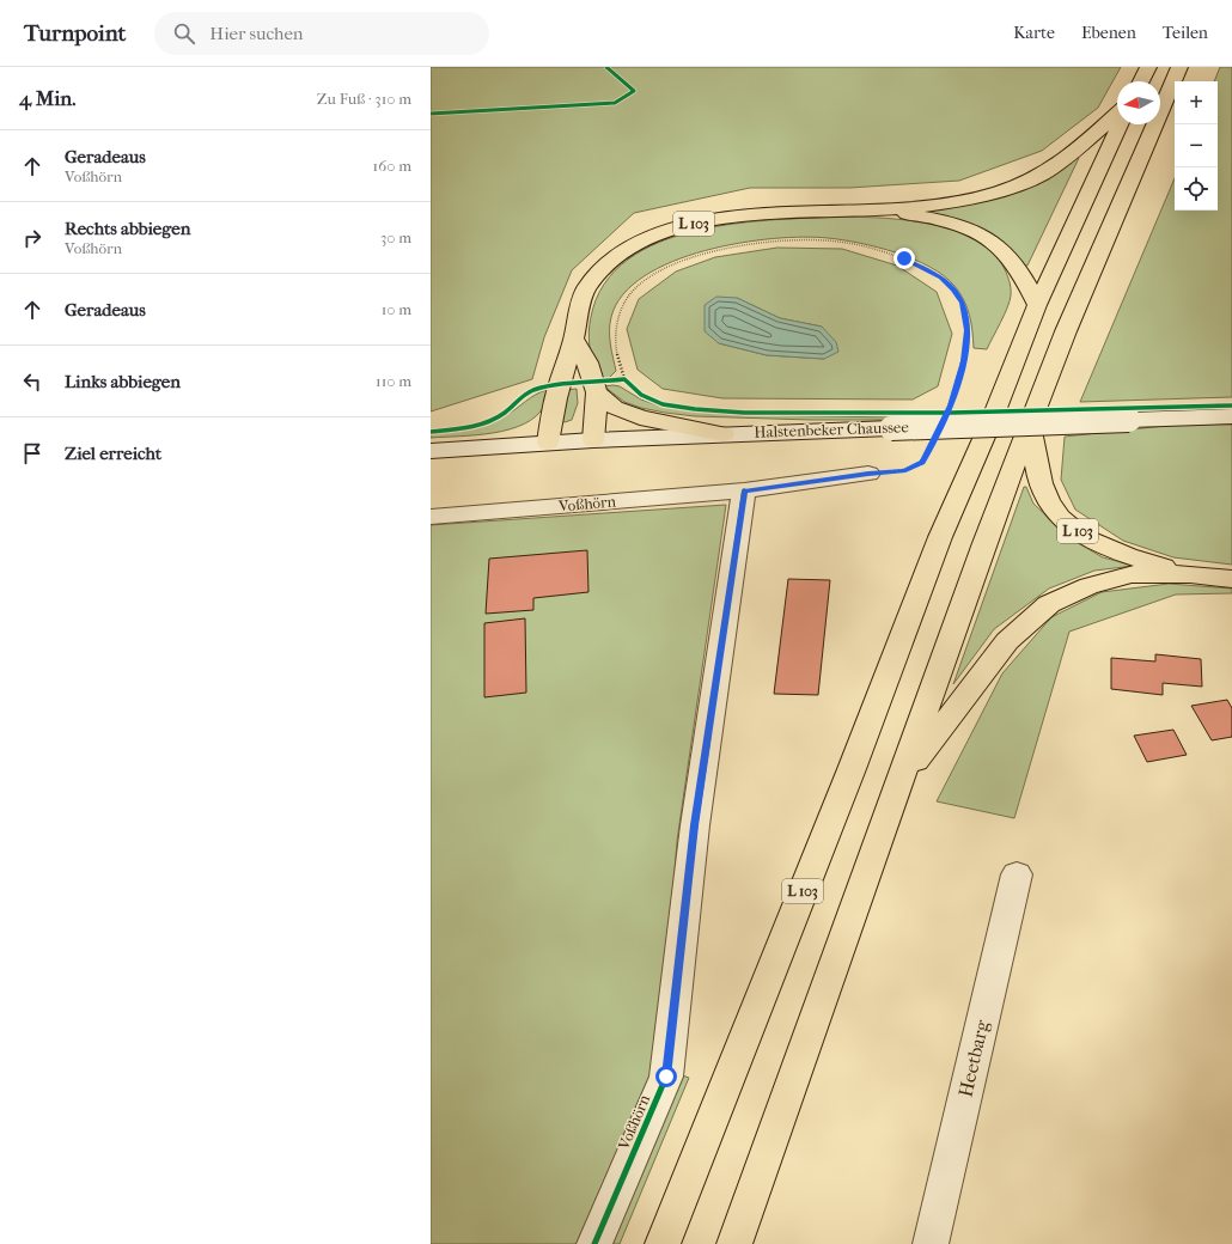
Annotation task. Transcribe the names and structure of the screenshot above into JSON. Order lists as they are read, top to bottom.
{
  "streets": {
    "highway": ["L 103"],
    "street": ["Halstenbeker Chaussee", "Voßhörn", "Heetbarg"]
  },
  "crossings": [
    ["L 103", "Halstenbeker Chaussee"]
  ],
  "north": "left",
  "page": {
    "header": "Turnpoint",
    "search": "Hier suchen",
    "nav": ["Karte", "Ebenen", "Teilen"],
    "heading": ["4 Min.", "Zu Fuß · 310 m"],
    "map_buttons": ["+", "−"],
    "list": [
      ["Geradeaus", "Voßhörn", "160 m"],
      ["Rechts abbiegen", "Voßhörn", "30 m"],
      ["Geradeaus", "10 m"],
      ["Links abbiegen", "110 m"],
      "Ziel erreicht"
    ]
  }
}
